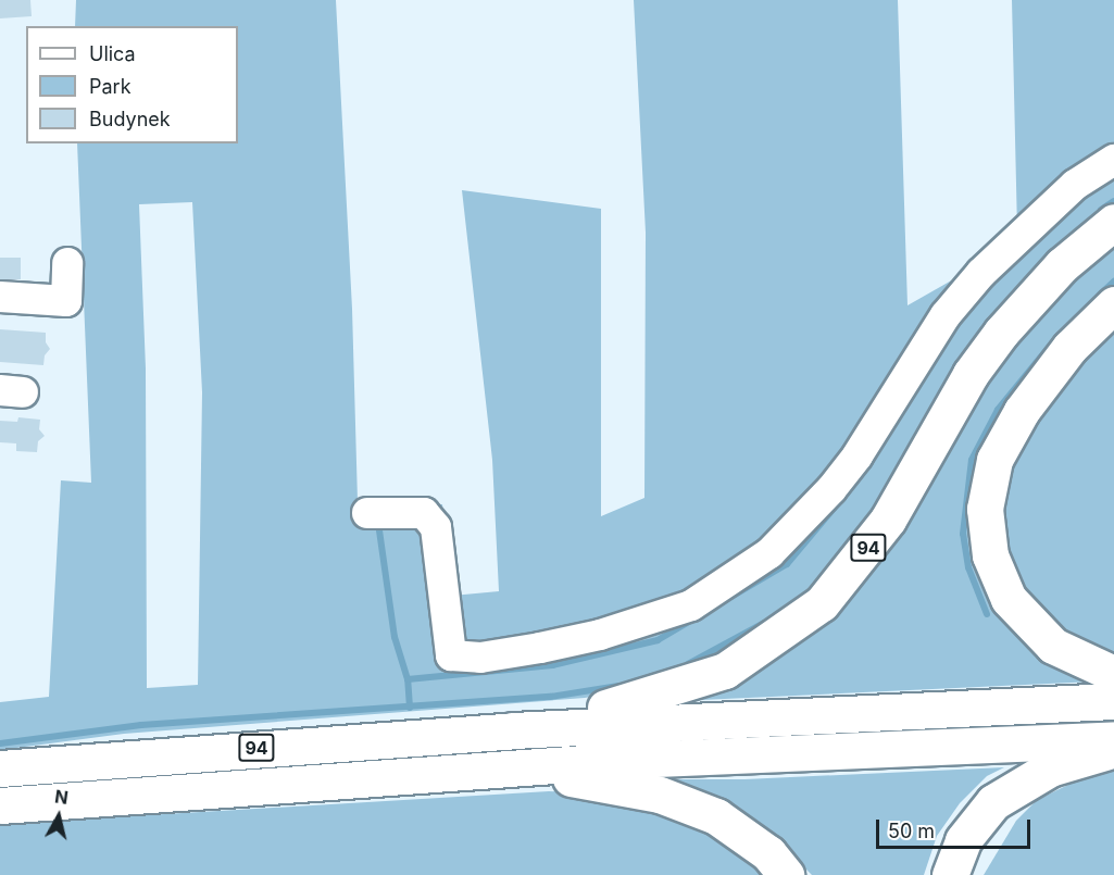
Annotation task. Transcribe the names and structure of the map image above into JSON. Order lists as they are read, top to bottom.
{
  "streets": {
    "highway": ["94"]
  },
  "legend": ["Ulica", "Park", "Budynek"],
  "scale_bar": "50 m",
  "north": "top"
}
